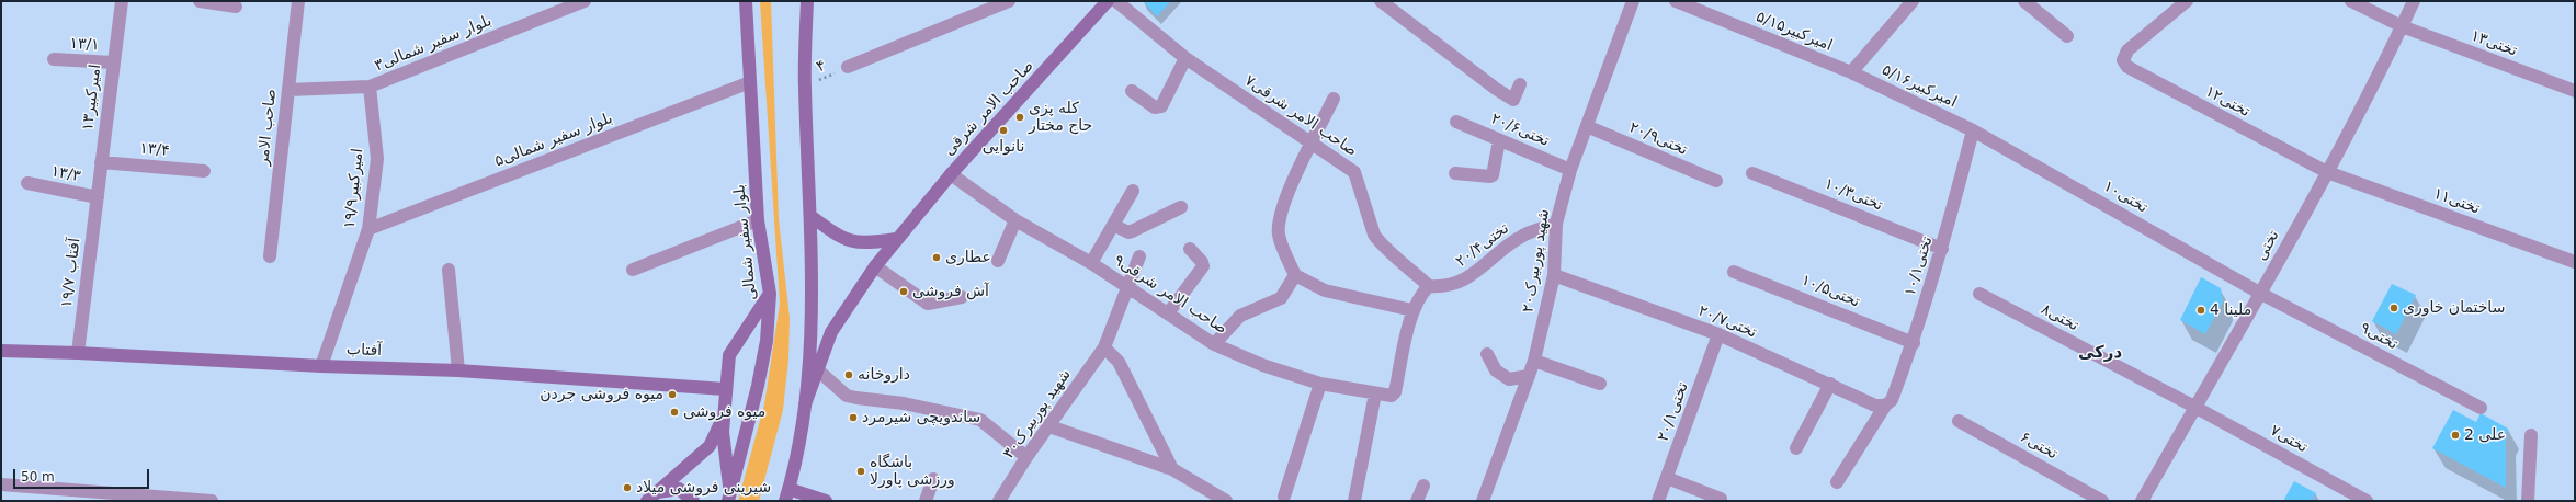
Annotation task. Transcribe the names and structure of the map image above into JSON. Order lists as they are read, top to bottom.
{
  "streets": {
    "street": [
      "امیرکبیر۵/۱۵",
      "بلوار سفیر شمالی۳",
      "تختی۱۳",
      "۱۳/۱",
      "امیرکبیر۵/۱۶",
      "امیرکبیر۱۳",
      "تختی۱۲",
      "صاحب الامر شرقی",
      "صاحب الامر شرقی۷",
      "صاحب الامر",
      "تختی۲۰/۶",
      "تختی۲۰/۹",
      "بلوار سفیر شمالی۵",
      "۱۳/۴",
      "۱۳/۳",
      "امیرکبیر۱۹/۹",
      "تختی۱۰/۳",
      "تختی۱۰",
      "تختی۱۱",
      "بلوار سفیر شمالی",
      "تختی۲۰/۴",
      "تختی",
      "شهید پوربیرک۲۰",
      "تختی۱۰/۱",
      "آفتاب ۱۹/۷",
      "تختی۱۰/۵",
      "صاحب الامر شرقی۹",
      "تختی۸",
      "تختی۲۰/۷",
      "تختی۹",
      "آفتاب",
      "تختی۲۰/۱",
      "شهید پوربیرک۳۰",
      "تختی۷",
      "تختی۶"
    ],
    "path": ["۴"]
  },
  "crossings": [
    ["امیرکبیر۵/۱۵", "امیرکبیر۵/۱۶"],
    ["بلوار سفیر شمالی۳", "صاحب الامر"],
    ["بلوار سفیر شمالی۳", "امیرکبیر۱۹/۹"],
    ["تختی۱۳", "تختی"],
    ["۱۳/۱", "امیرکبیر۱۳"],
    ["امیرکبیر۵/۱۶", "تختی۱۰"],
    ["امیرکبیر۵/۱۶", "تختی۱۰/۱"],
    ["امیرکبیر۱۳", "۱۳/۴"],
    ["امیرکبیر۱۳", "۱۳/۳"],
    ["امیرکبیر۱۳", "آفتاب ۱۹/۷"],
    ["تختی۱۲", "تختی۱۱"],
    ["تختی۱۲", "تختی"],
    ["صاحب الامر شرقی", "صاحب الامر شرقی۹"],
    ["صاحب الامر شرقی۷", "تختی۲۰/۴"],
    ["تختی۲۰/۶", "شهید پوربیرک۲۰"],
    ["تختی۲۰/۹", "شهید پوربیرک۲۰"],
    ["بلوار سفیر شمالی۵", "امیرکبیر۱۹/۹"],
    ["بلوار سفیر شمالی۵", "بلوار سفیر شمالی"],
    ["۱۳/۳", "آفتاب ۱۹/۷"],
    ["امیرکبیر۱۹/۹", "آفتاب"],
    ["تختی۱۰/۳", "تختی۱۰/۱"],
    ["تختی۱۰", "تختی"],
    ["تختی۱۰", "تختی۱۰/۱"],
    ["تختی۱۰", "تختی۹"],
    ["تختی۱۱", "تختی"],
    ["تختی۲۰/۴", "شهید پوربیرک۲۰"],
    ["تختی", "تختی۸"],
    ["تختی", "تختی۹"],
    ["تختی", "تختی۷"],
    ["شهید پوربیرک۲۰", "تختی۲۰/۷"],
    ["تختی۱۰/۱", "تختی۱۰/۵"],
    ["تختی۱۰/۱", "تختی۲۰/۷"],
    ["آفتاب ۱۹/۷", "آفتاب"],
    ["صاحب الامر شرقی۹", "شهید پوربیرک۳۰"],
    ["تختی۸", "تختی۷"],
    ["تختی۲۰/۷", "تختی۲۰/۱"]
  ],
  "districts": ["درکی"],
  "places": [
    "کله پزی حاج مختار",
    "نانوایی",
    "عطاری",
    "آش فروشی",
    "ساختمان خاوری",
    "ملینا 4",
    "داروخانه",
    "میوه فروشی جردن",
    "میوه فروشی",
    "ساندویچی شیرمرد",
    "علی 2",
    "باشگاه ورزشی پاورلا",
    "شیرینی فروشی میلاد"
  ],
  "scale_bar": "50 m"
}
